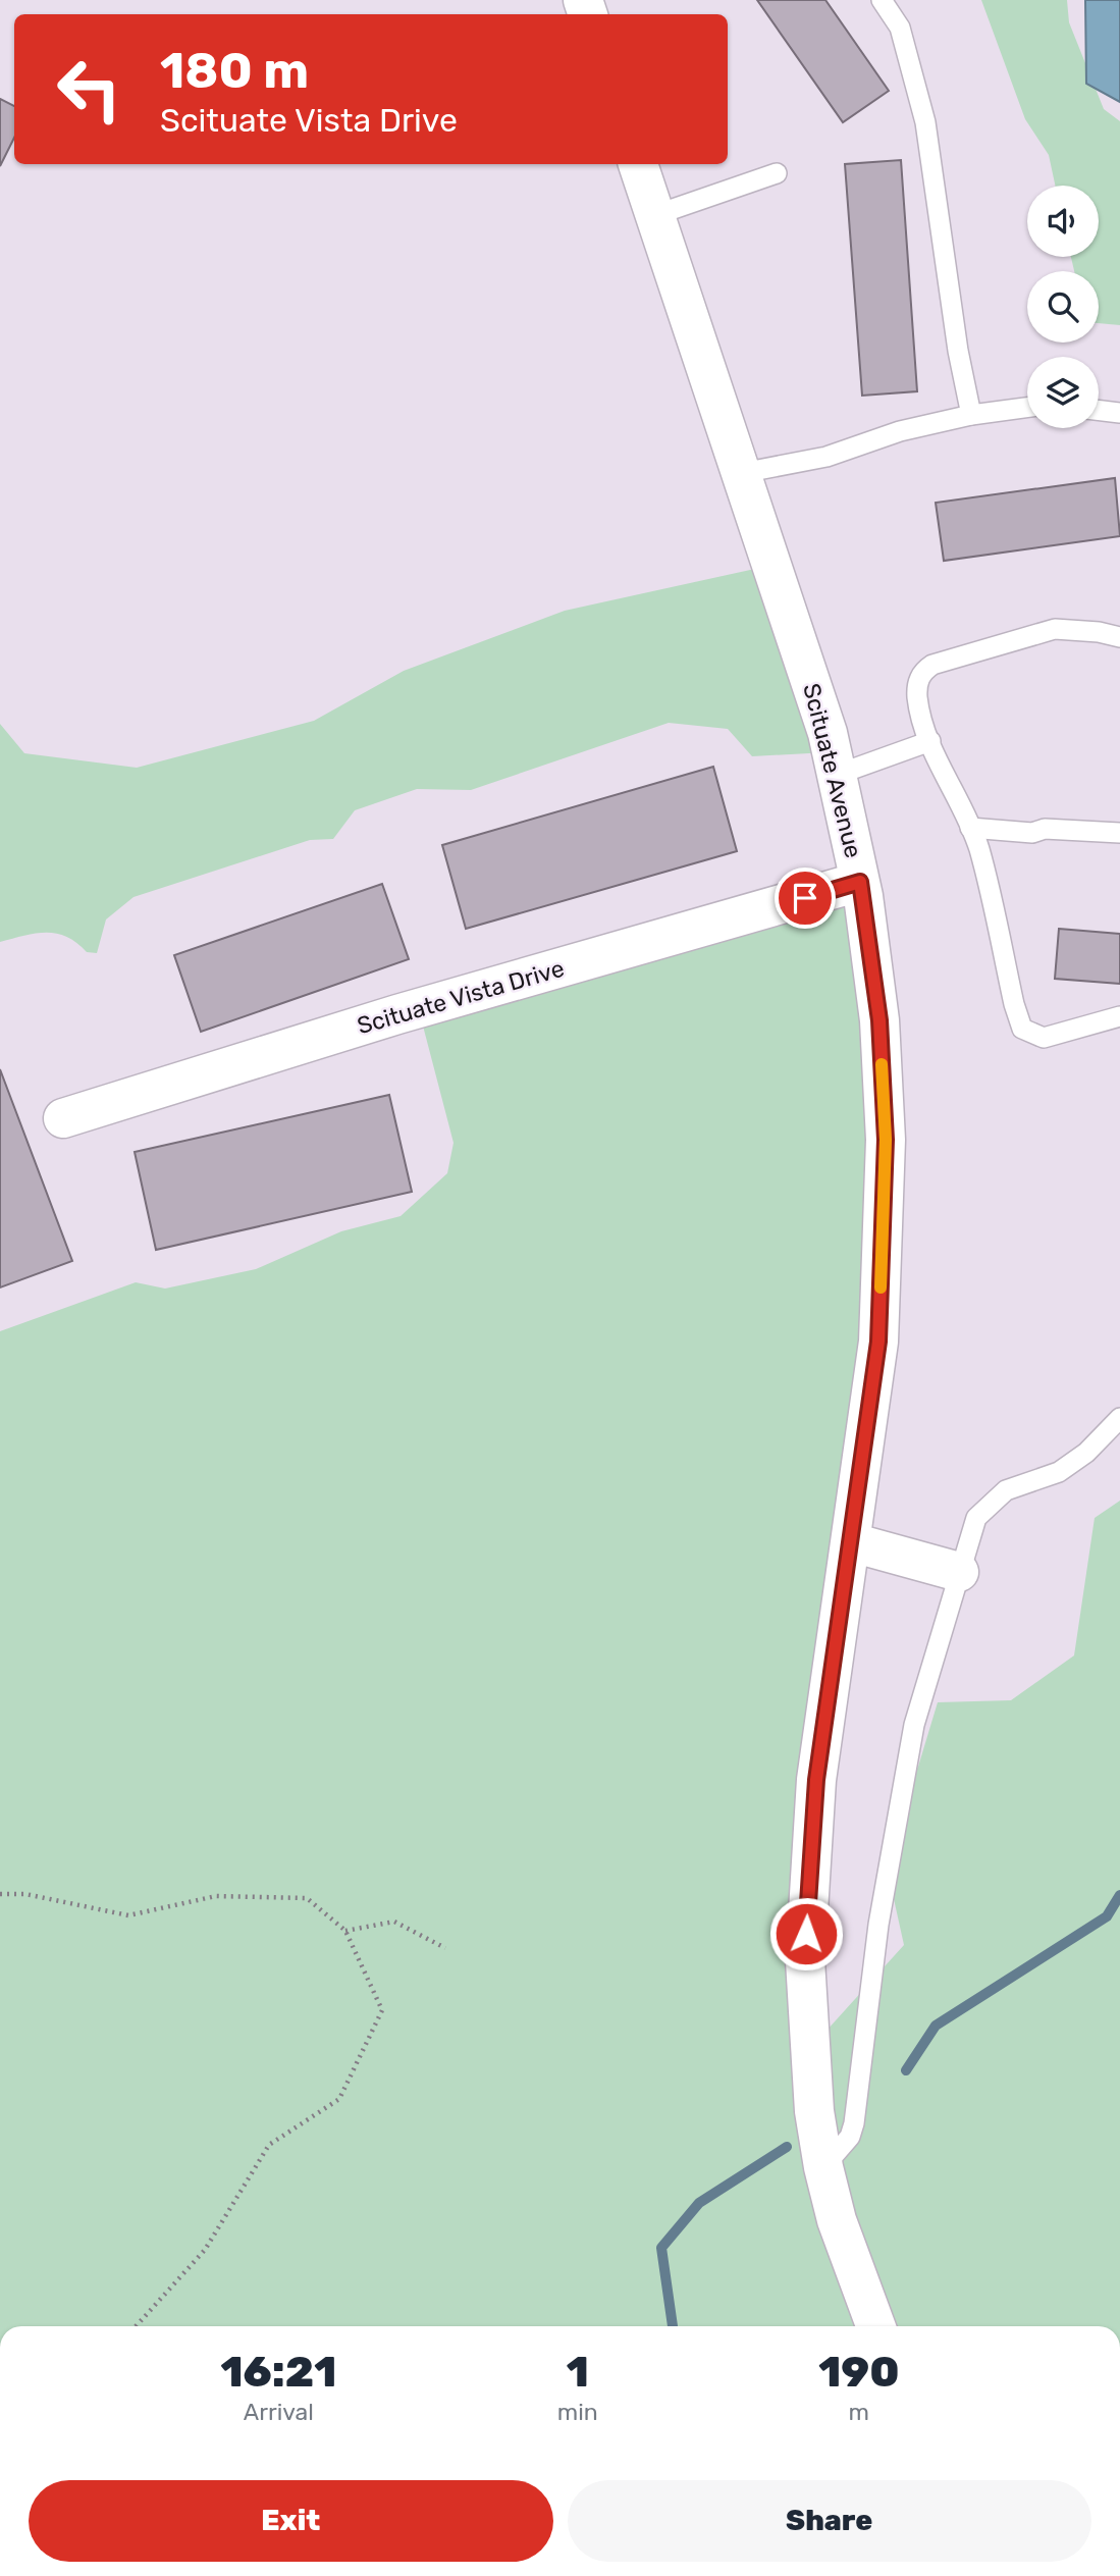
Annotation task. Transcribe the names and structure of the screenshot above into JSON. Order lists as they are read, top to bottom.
{
  "streets": {
    "main road": ["Scituate Avenue", "Scituate Vista Drive"]
  },
  "crossings": [
    ["Scituate Avenue", "Scituate Vista Drive"]
  ],
  "page": {
    "turn": ["180 m", "Scituate Vista Drive"],
    "eta": [
      "16:21",
      "Arrival",
      "1",
      "min",
      "190",
      "m"
    ],
    "buttons": ["Exit", "Share"]
  }
}
